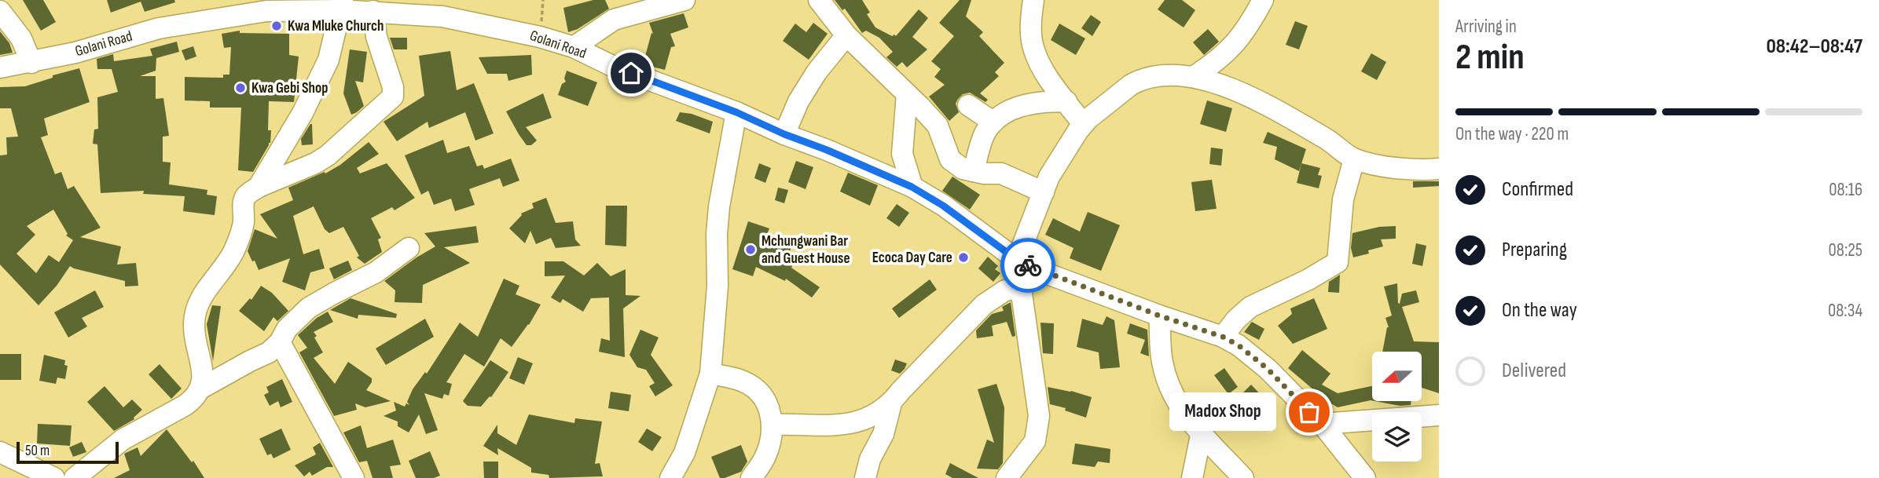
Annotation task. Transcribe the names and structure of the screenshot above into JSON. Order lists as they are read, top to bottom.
{
  "streets": {
    "street": ["Golani Road"]
  },
  "places": [
    "Kwa Mluke Church",
    "Kwa Gebi Shop",
    "Mchungwani Bar and Guest House",
    "Ecoca Day Care",
    "Madox Shop"
  ],
  "scale_bar": "50 m",
  "north": "left",
  "page": {
    "heading": ["2 min", "Arriving in", "08:42–08:47"],
    "bar": "On the way · 220 m",
    "list": [
      ["Confirmed", "08:16"],
      ["Preparing", "08:25"],
      ["On the way", "08:34"],
      "Delivered"
    ],
    "bubble": "Madox Shop",
    "scale": "50 m"
  }
}
